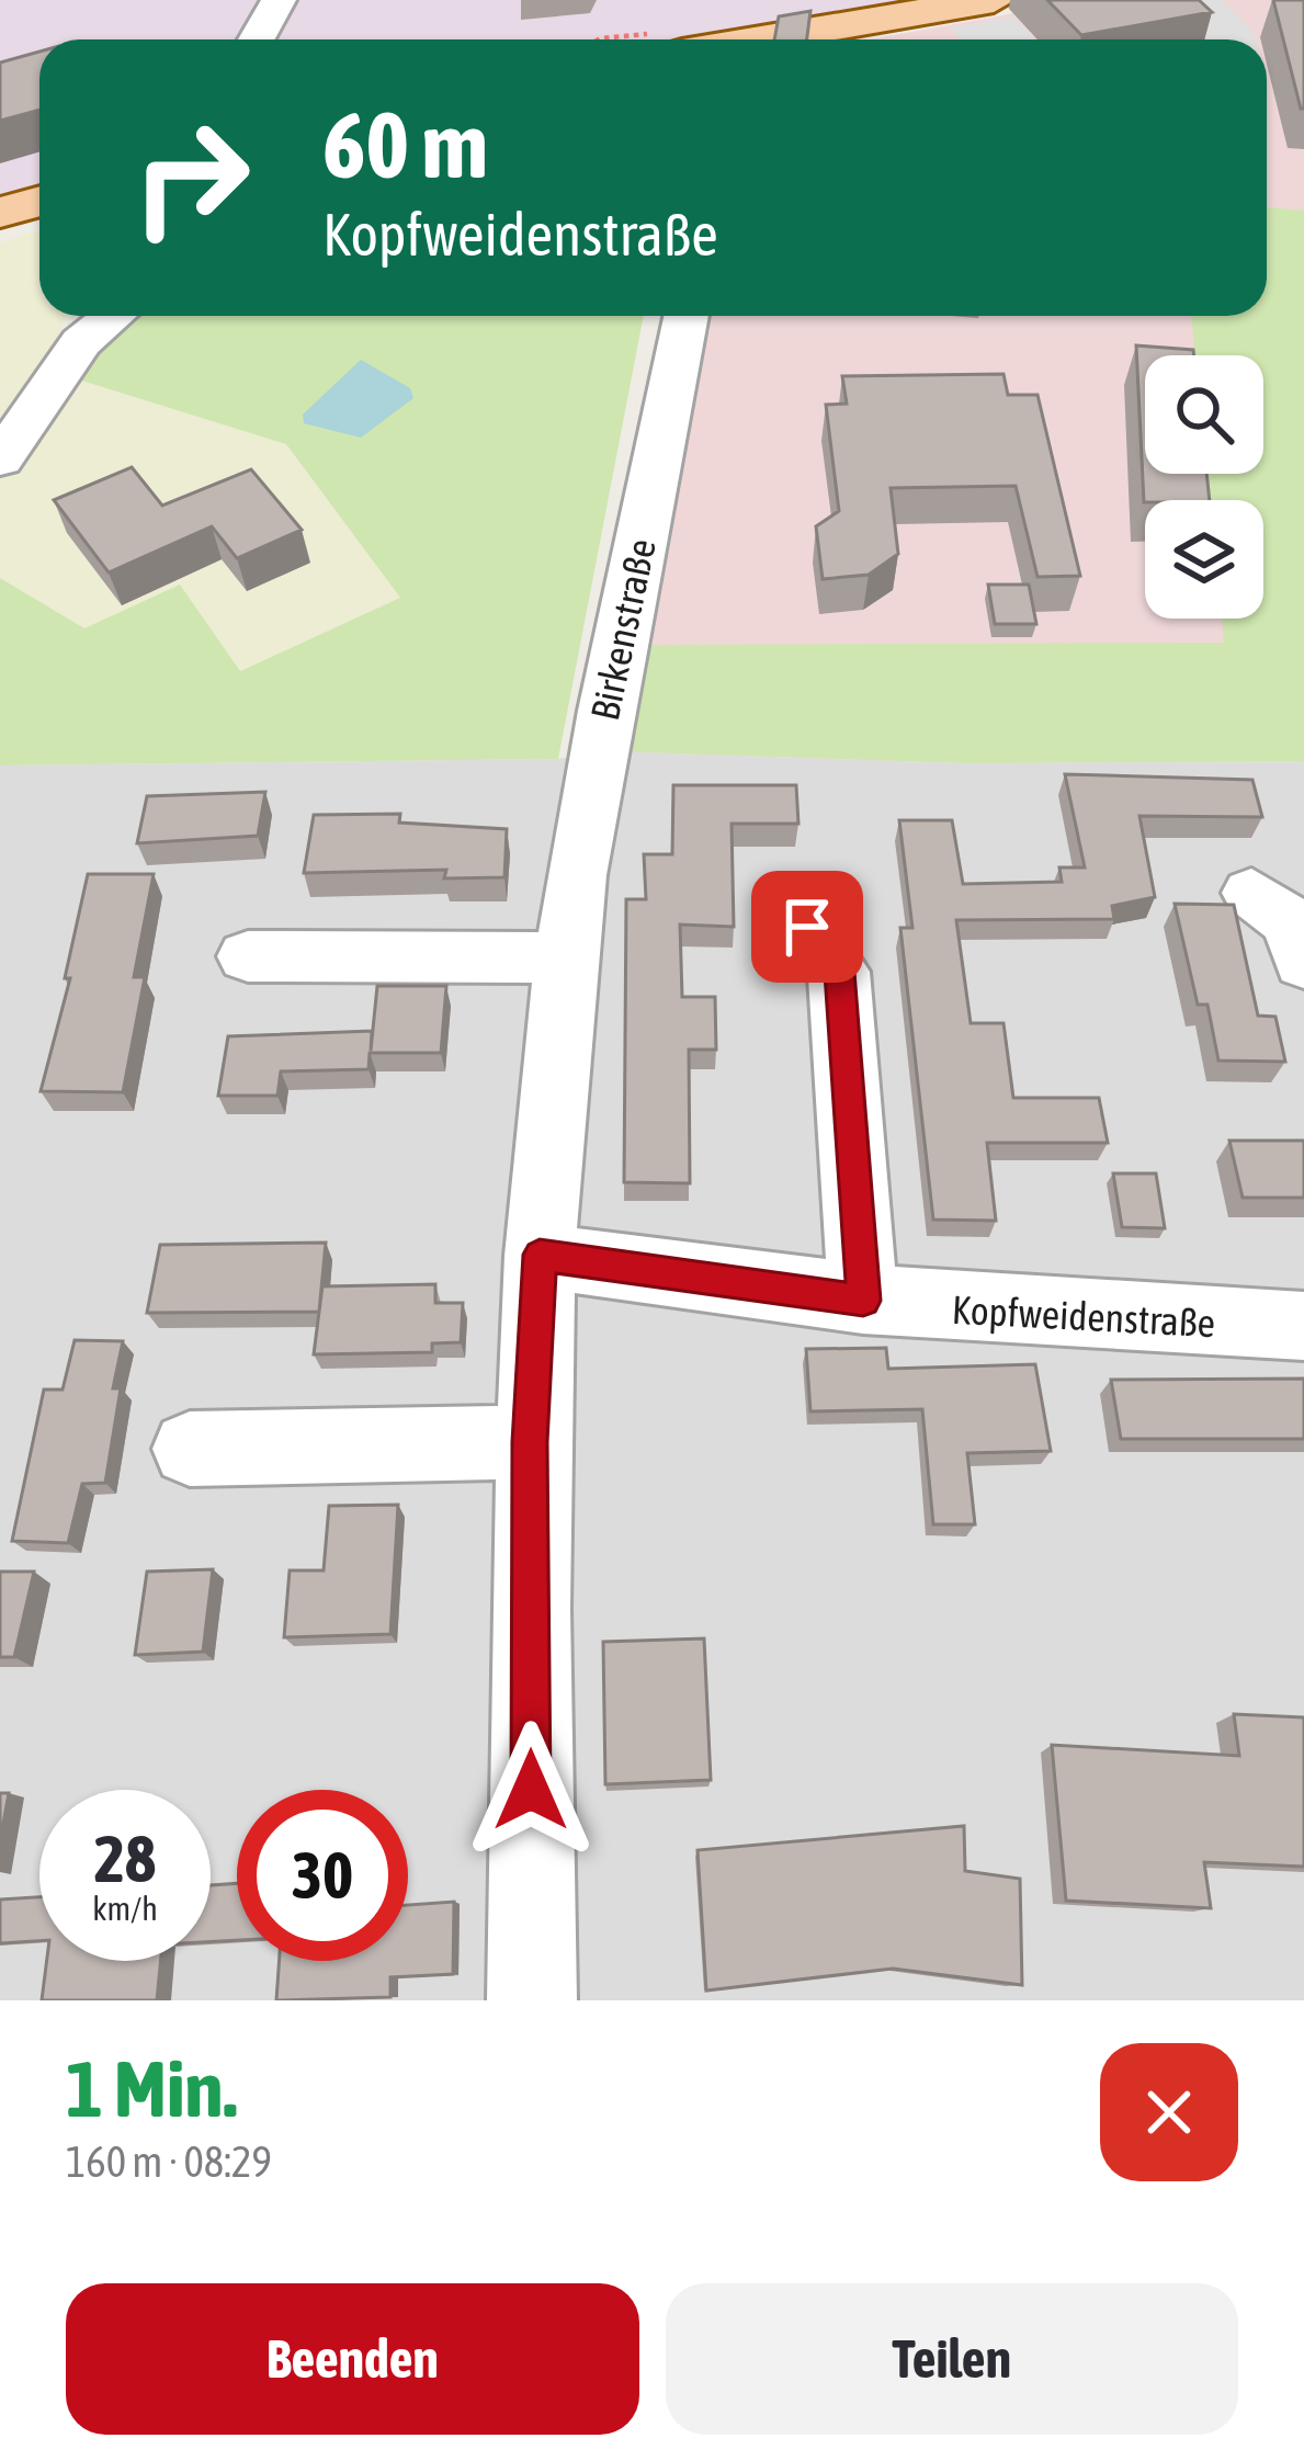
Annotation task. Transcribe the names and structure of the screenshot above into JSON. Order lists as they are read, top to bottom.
{
  "streets": {
    "street": ["Birkenstraße", "Kopfweidenstraße"]
  },
  "crossings": [
    ["Birkenstraße", "Kopfweidenstraße"]
  ],
  "page": {
    "turn": ["60 m", "Kopfweidenstraße"],
    "speed": "28 km/h",
    "limit": "30",
    "heading": ["1 Min.", "160 m · 08:29"],
    "buttons": ["Beenden", "Teilen"]
  }
}
